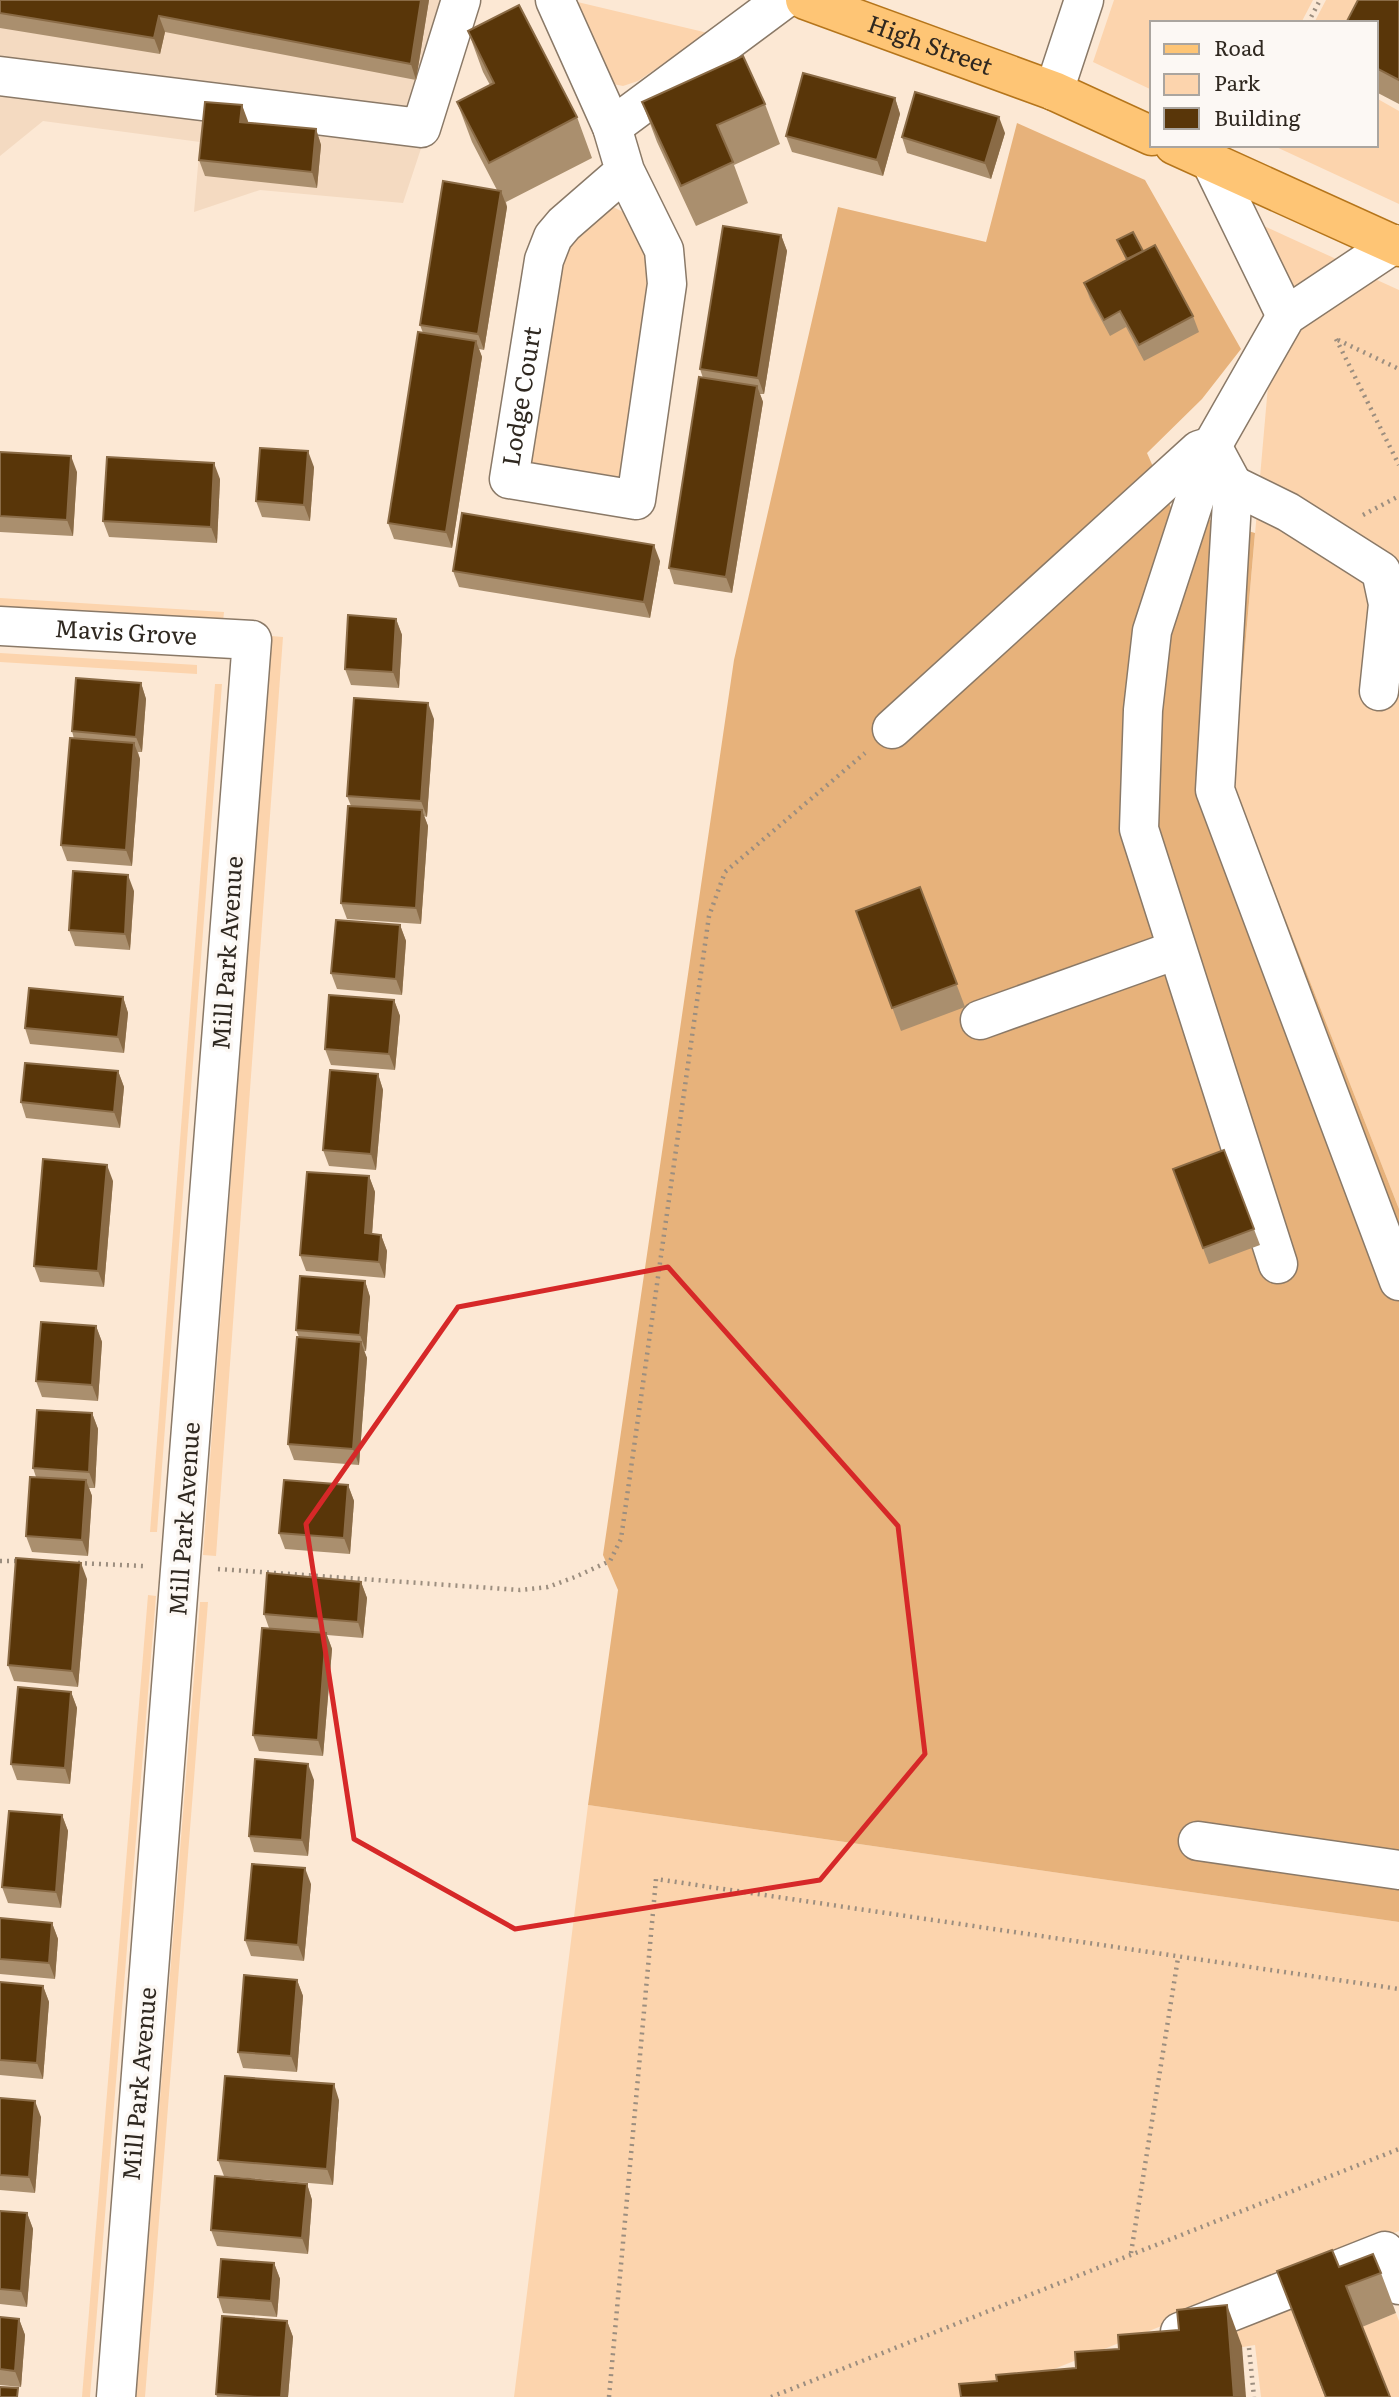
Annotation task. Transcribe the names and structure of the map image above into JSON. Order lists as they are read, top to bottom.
{
  "streets": {
    "main road": ["High Street"],
    "street": ["Lodge Court", "Mavis Grove", "Mill Park Avenue"]
  },
  "crossings": [
    ["Mavis Grove", "Mill Park Avenue"]
  ],
  "legend": ["Road", "Park", "Building"]
}
